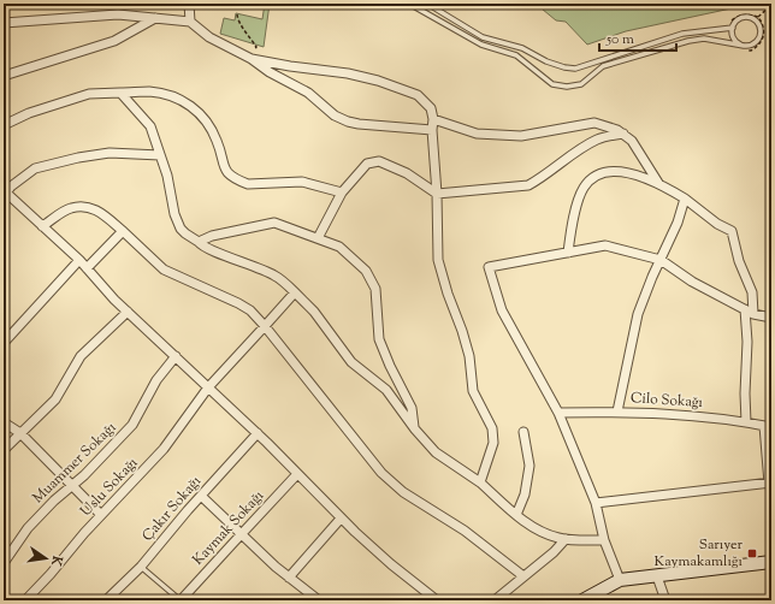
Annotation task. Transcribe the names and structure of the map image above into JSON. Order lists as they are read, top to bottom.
{
  "streets": {
    "street": [
      "Cilo Sokağı",
      "Muammer Sokağı",
      "Uslu Sokağı",
      "Çakır Sokağı",
      "Kaymak Sokağı"
    ]
  },
  "places": {
    "transit": ["Sarıyer Kaymakamlığı"]
  },
  "scale_bar": "50 m",
  "north": "right"
}
